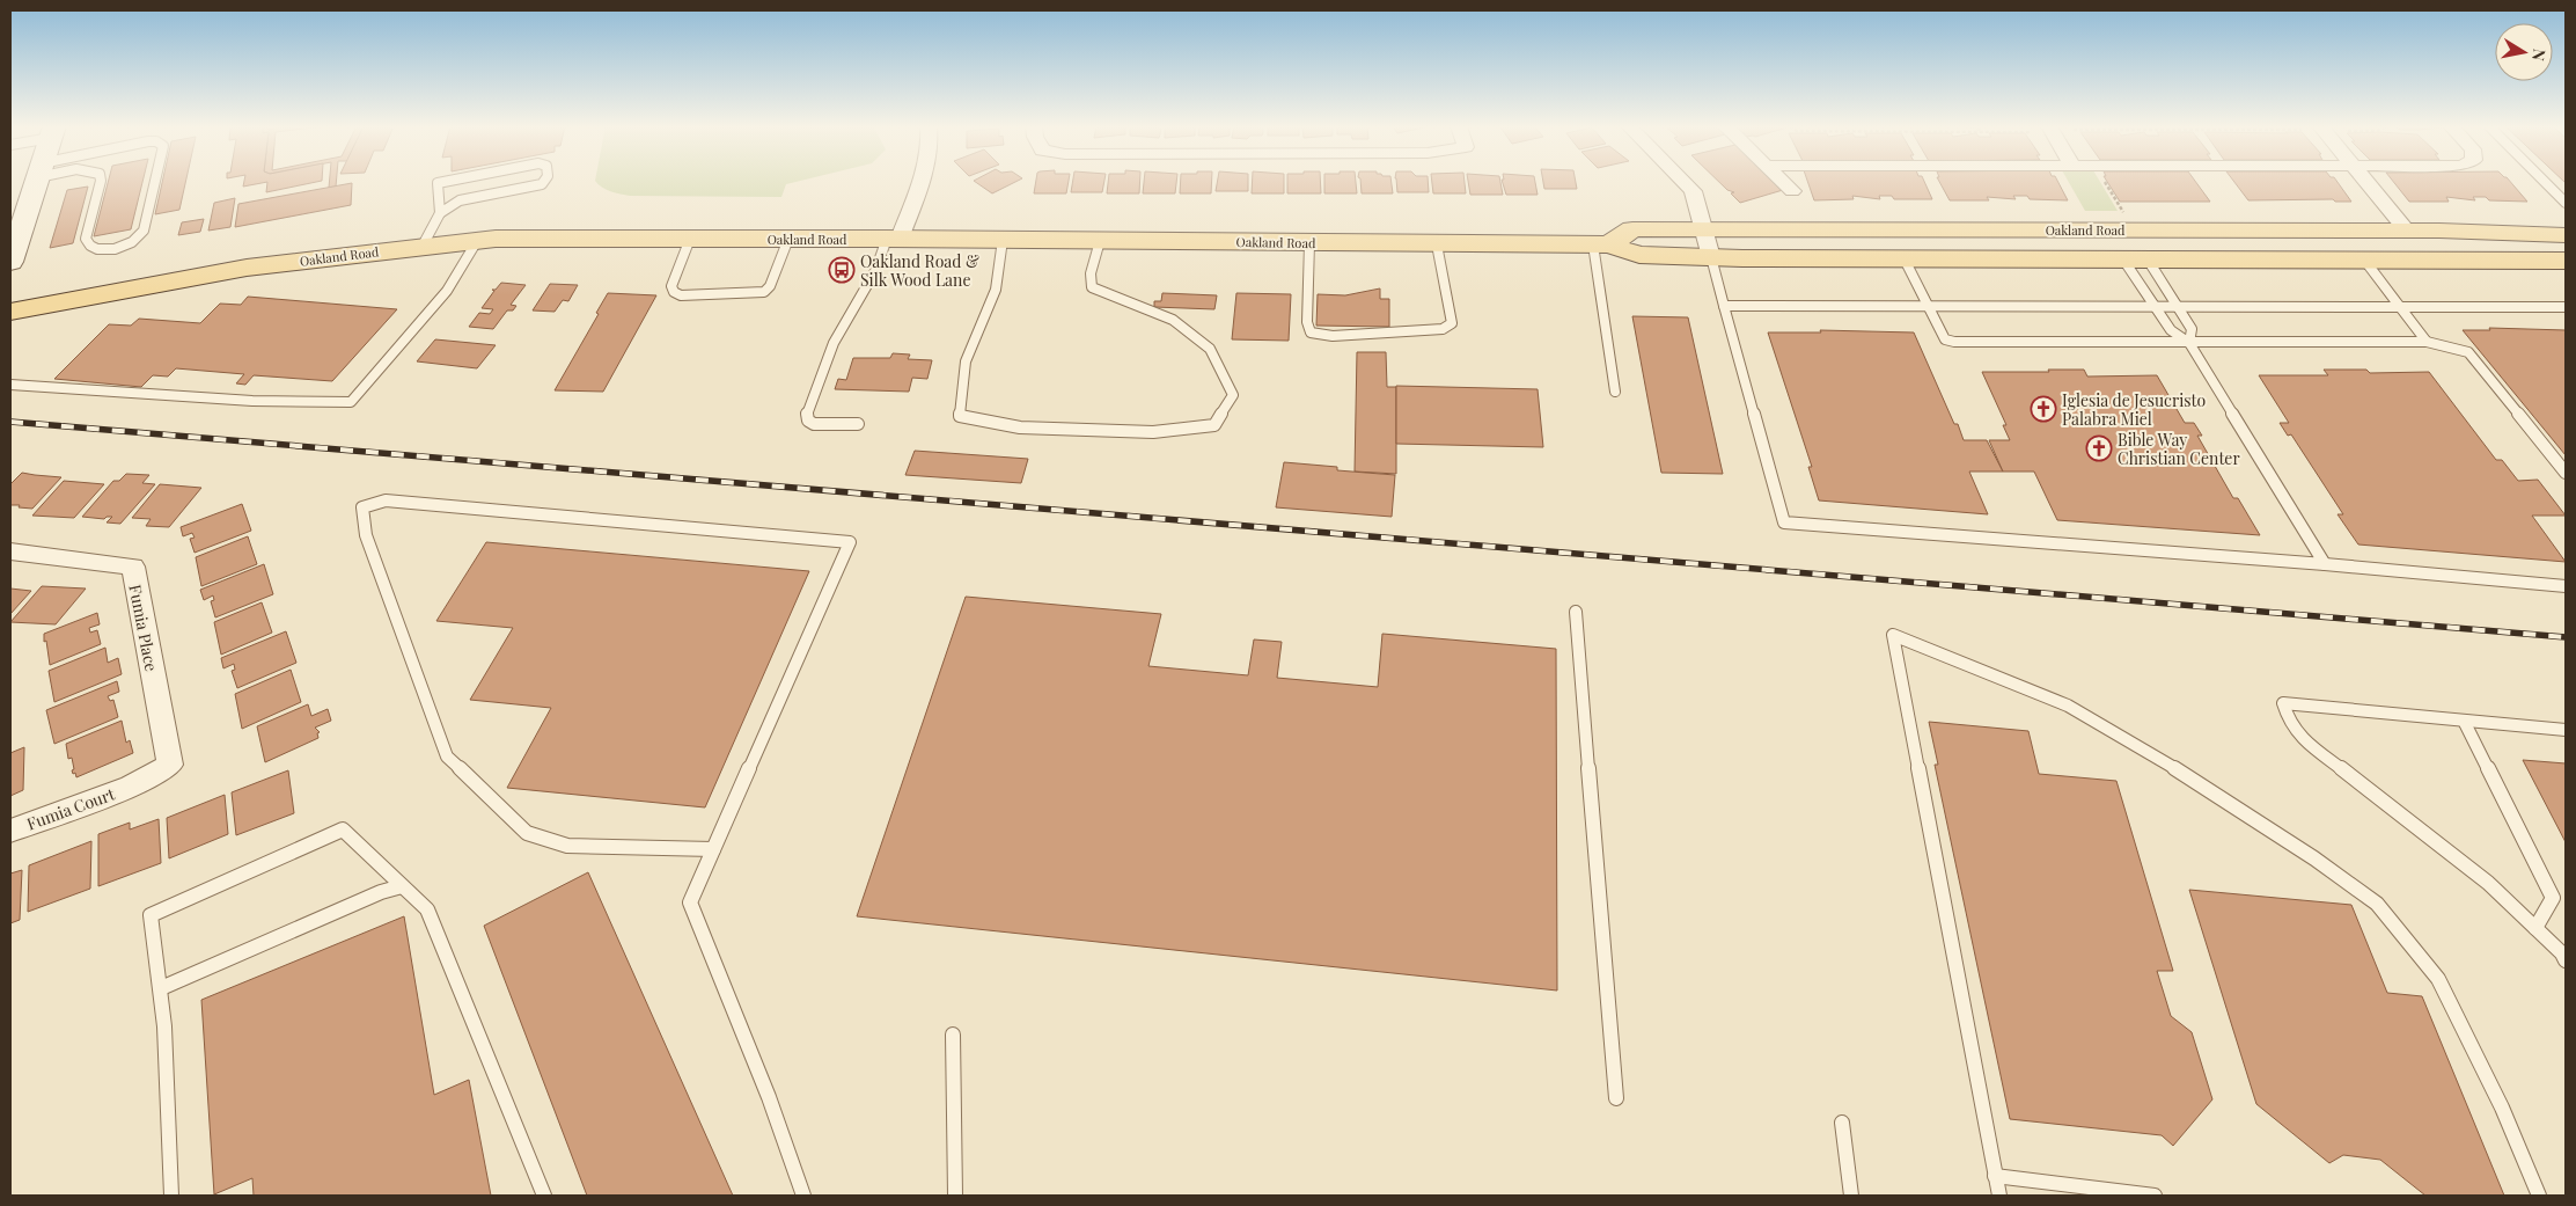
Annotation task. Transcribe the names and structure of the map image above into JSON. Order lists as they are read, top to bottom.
{
  "streets": {
    "main road": ["Oakland Road"],
    "street": ["Fumia Place", "Fumia Court"]
  },
  "crossings": [
    ["Fumia Place", "Fumia Court"]
  ],
  "places": {
    "bus stop": ["Oakland Road & Silk Wood Lane"],
    "church": ["Iglesia de Jesucristo Palabra Miel", "Bible Way Christian Center"]
  },
  "north": "right"
}
